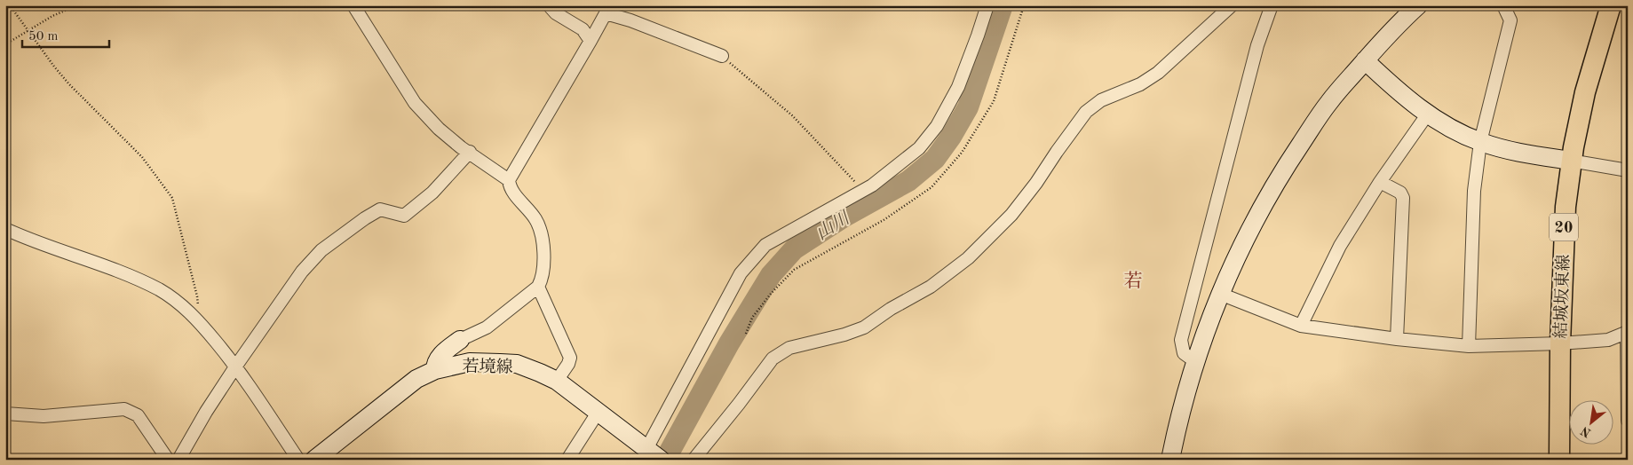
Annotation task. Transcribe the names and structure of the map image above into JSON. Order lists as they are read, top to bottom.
{
  "streets": {
    "main road": ["20", "結城坂東線"],
    "street": ["若境線"]
  },
  "districts": ["若"],
  "water": ["山川"],
  "scale_bar": "50 m",
  "north": "bottom left"
}
